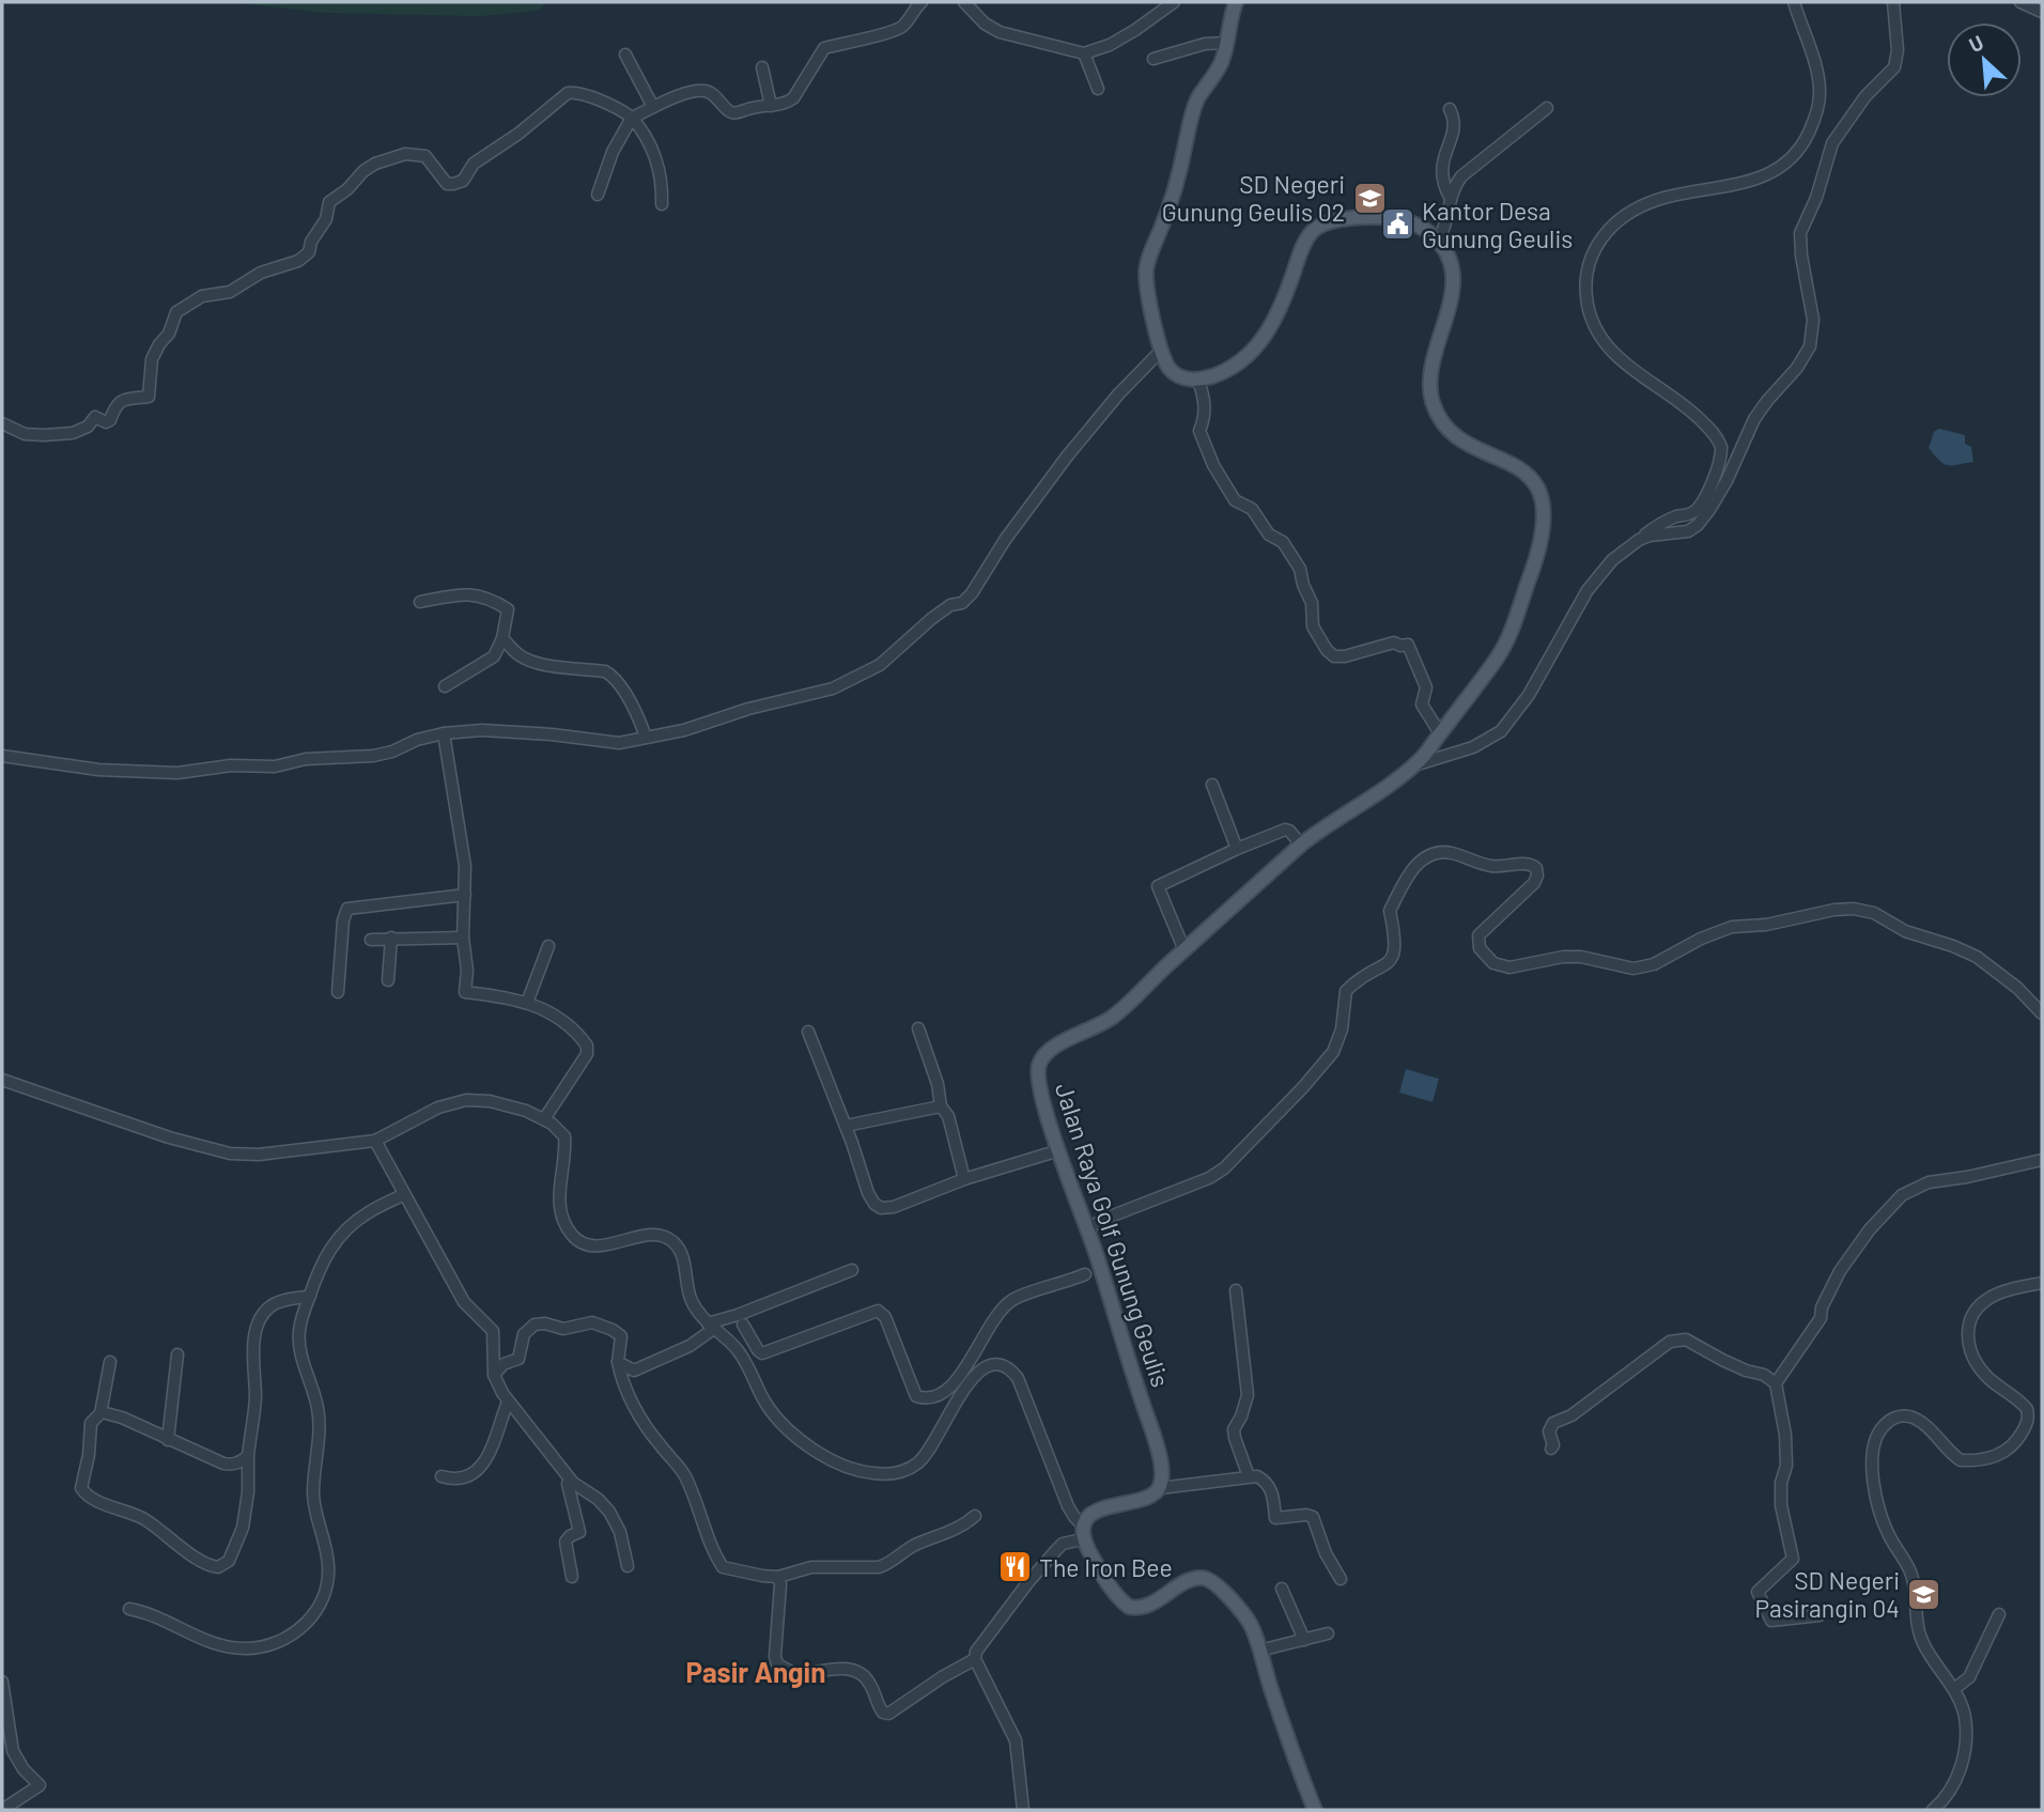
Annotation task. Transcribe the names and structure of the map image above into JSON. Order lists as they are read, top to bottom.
{
  "streets": {
    "main road": ["Jalan Raya Golf Gunung Geulis"]
  },
  "districts": ["Pasir Angin"],
  "places": {
    "school or university": ["SD Negeri Gunung Geulis 02", "SD Negeri Pasirangin 04"],
    "public building": ["Kantor Desa Gunung Geulis"],
    "restaurant": ["The Iron Bee"]
  },
  "north": "top left"
}
